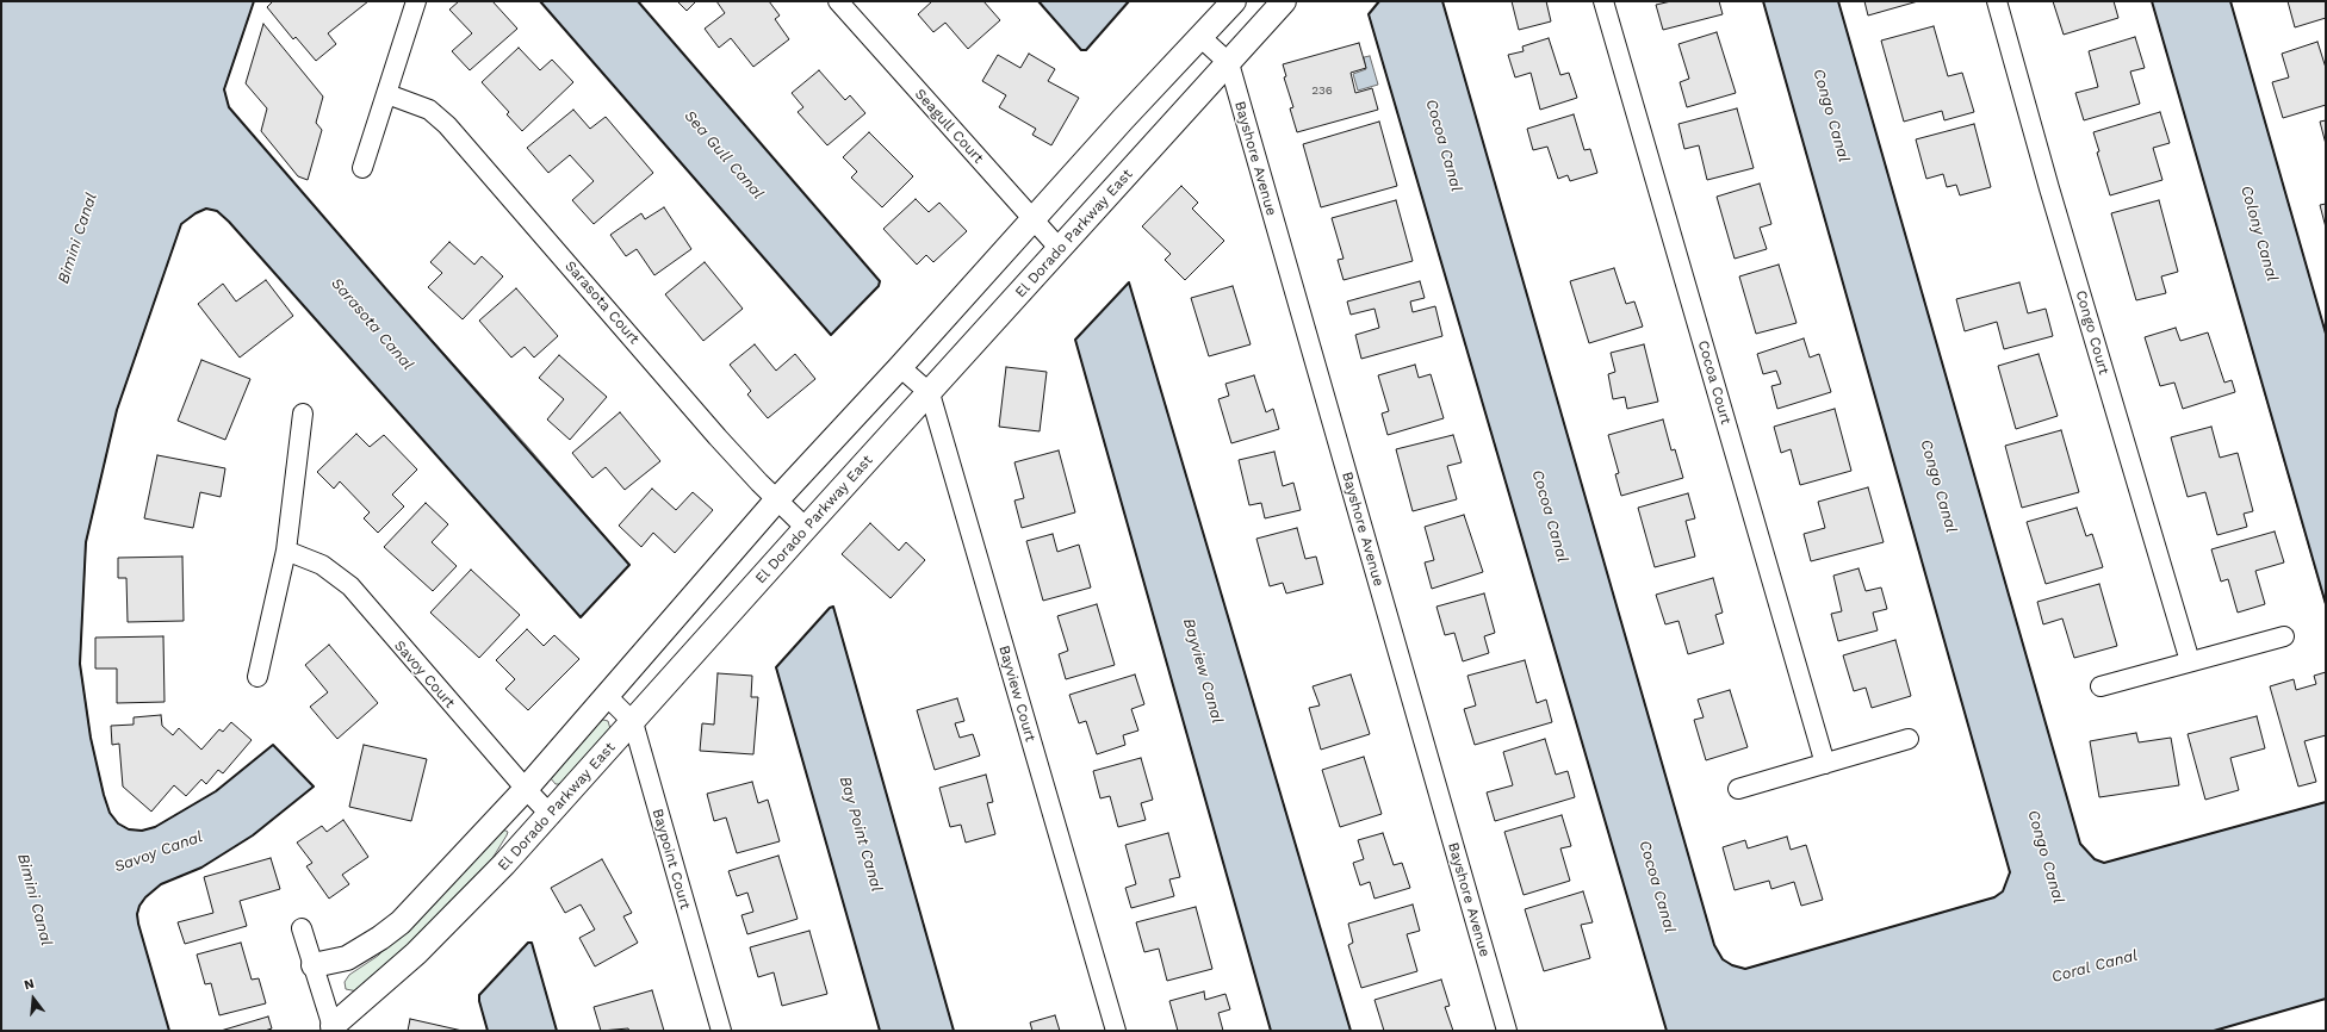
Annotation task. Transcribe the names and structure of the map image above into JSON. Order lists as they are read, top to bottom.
{
  "streets": {
    "street": [
      "Seagull Court",
      "Bayshore Avenue",
      "El Dorado Parkway East",
      "Sarasota Court",
      "Congo Court",
      "Cocoa Court",
      "Savoy Court",
      "Bayview Court",
      "Baypoint Court"
    ]
  },
  "crossings": [
    ["Seagull Court", "El Dorado Parkway East"],
    ["Bayshore Avenue", "El Dorado Parkway East"],
    ["El Dorado Parkway East", "Sarasota Court"],
    ["El Dorado Parkway East", "Savoy Court"],
    ["El Dorado Parkway East", "Bayview Court"],
    ["El Dorado Parkway East", "Baypoint Court"]
  ],
  "water": [
    "Congo Canal",
    "Cocoa Canal",
    "Sea Gull Canal",
    "Colony Canal",
    "Bimini Canal",
    "Sarasota Canal",
    "Bayview Canal",
    "Bay Point Canal",
    "Savoy Canal",
    "Coral Canal"
  ],
  "house_numbers": ["236"],
  "north": "top"
}
